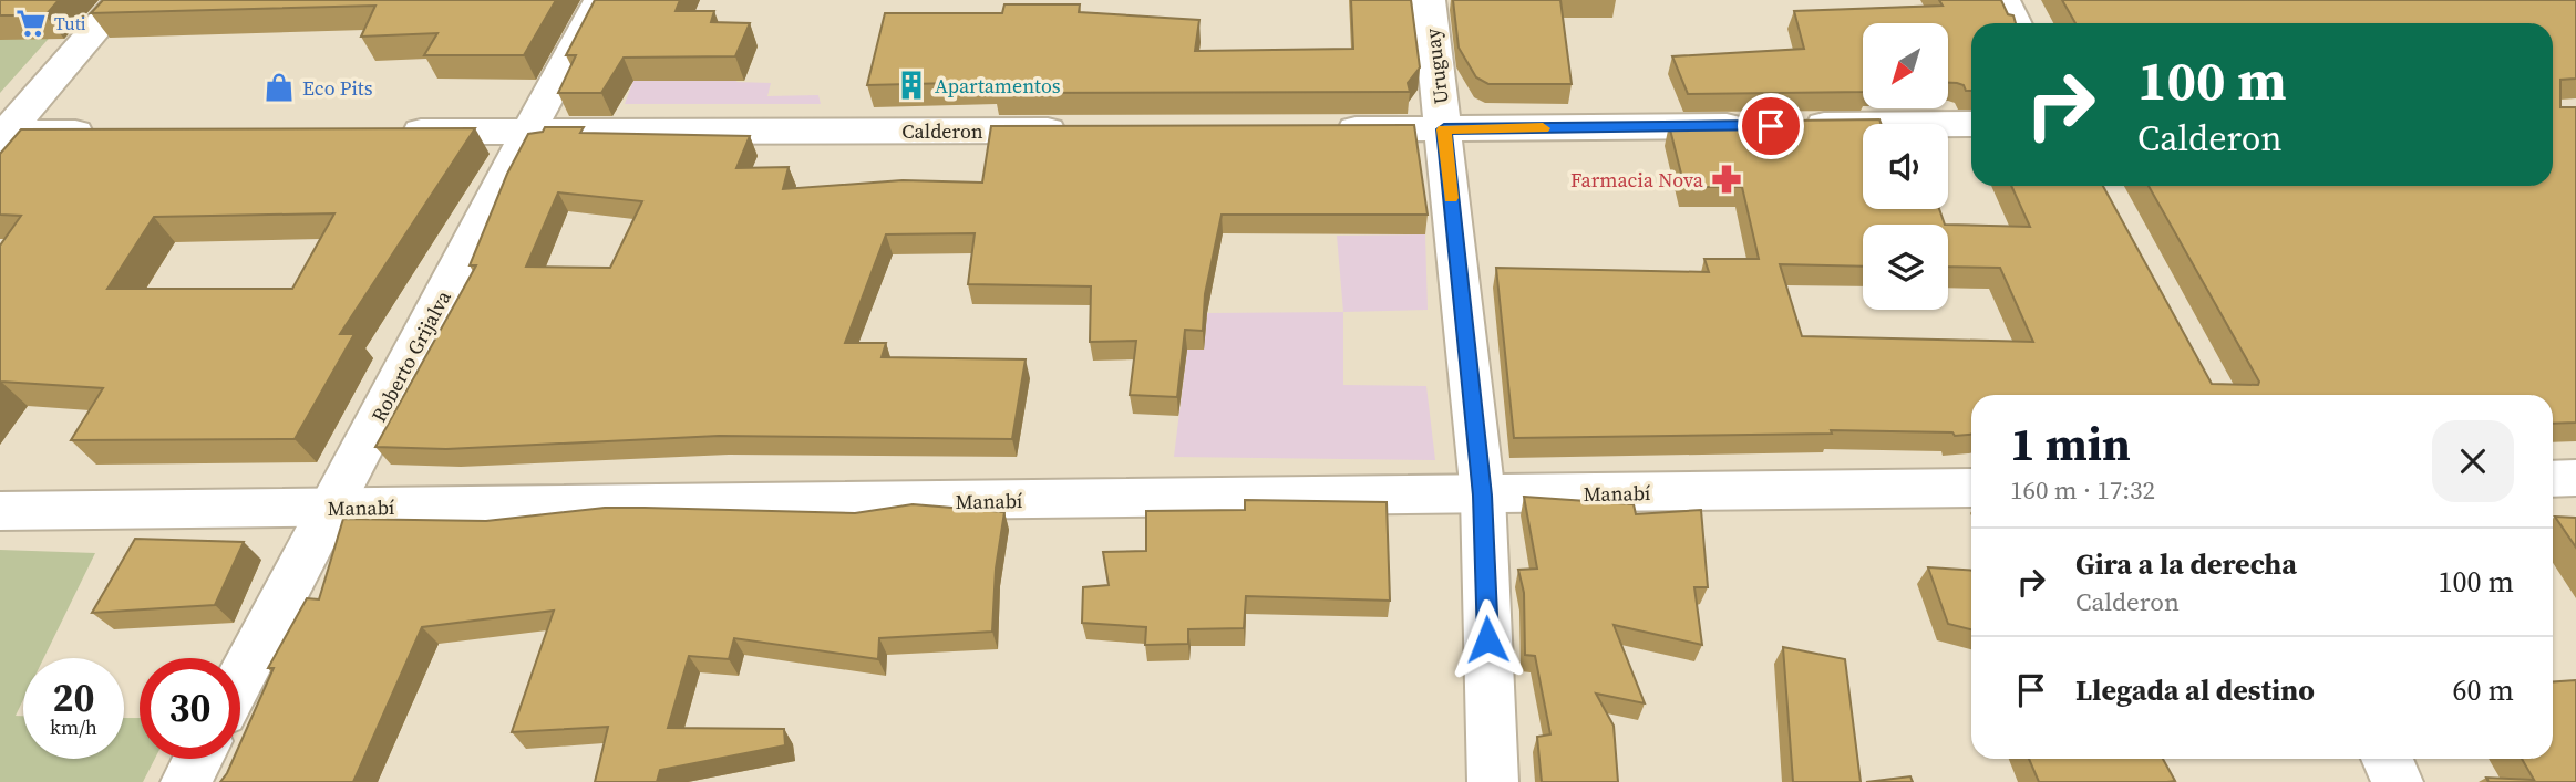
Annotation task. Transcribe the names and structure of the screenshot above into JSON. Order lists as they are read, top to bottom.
{
  "streets": {
    "street": [
      "Uruguay",
      "Calderon",
      "Roberto Grijalva",
      "Manabí"
    ]
  },
  "crossings": [
    ["Uruguay", "Manabí"],
    ["Calderon", "Roberto Grijalva"],
    ["Roberto Grijalva", "Manabí"]
  ],
  "places": {
    "supermarket": ["Tuti"],
    "building": ["Apartamentos"],
    "shop": ["Eco Pits"],
    "pharmacy": ["Farmacia Nova"]
  },
  "north": "bottom left",
  "page": {
    "turn": ["100 m", "Calderon"],
    "heading": ["1 min", "160 m · 17:32"],
    "list": [
      {
        "name": "Gira a la derecha",
        "note": "Calderon",
        "value": "100 m"
      },
      {
        "name": "Llegada al destino",
        "value": "60 m"
      }
    ],
    "speed": "20 km/h",
    "limit": "30"
  }
}
